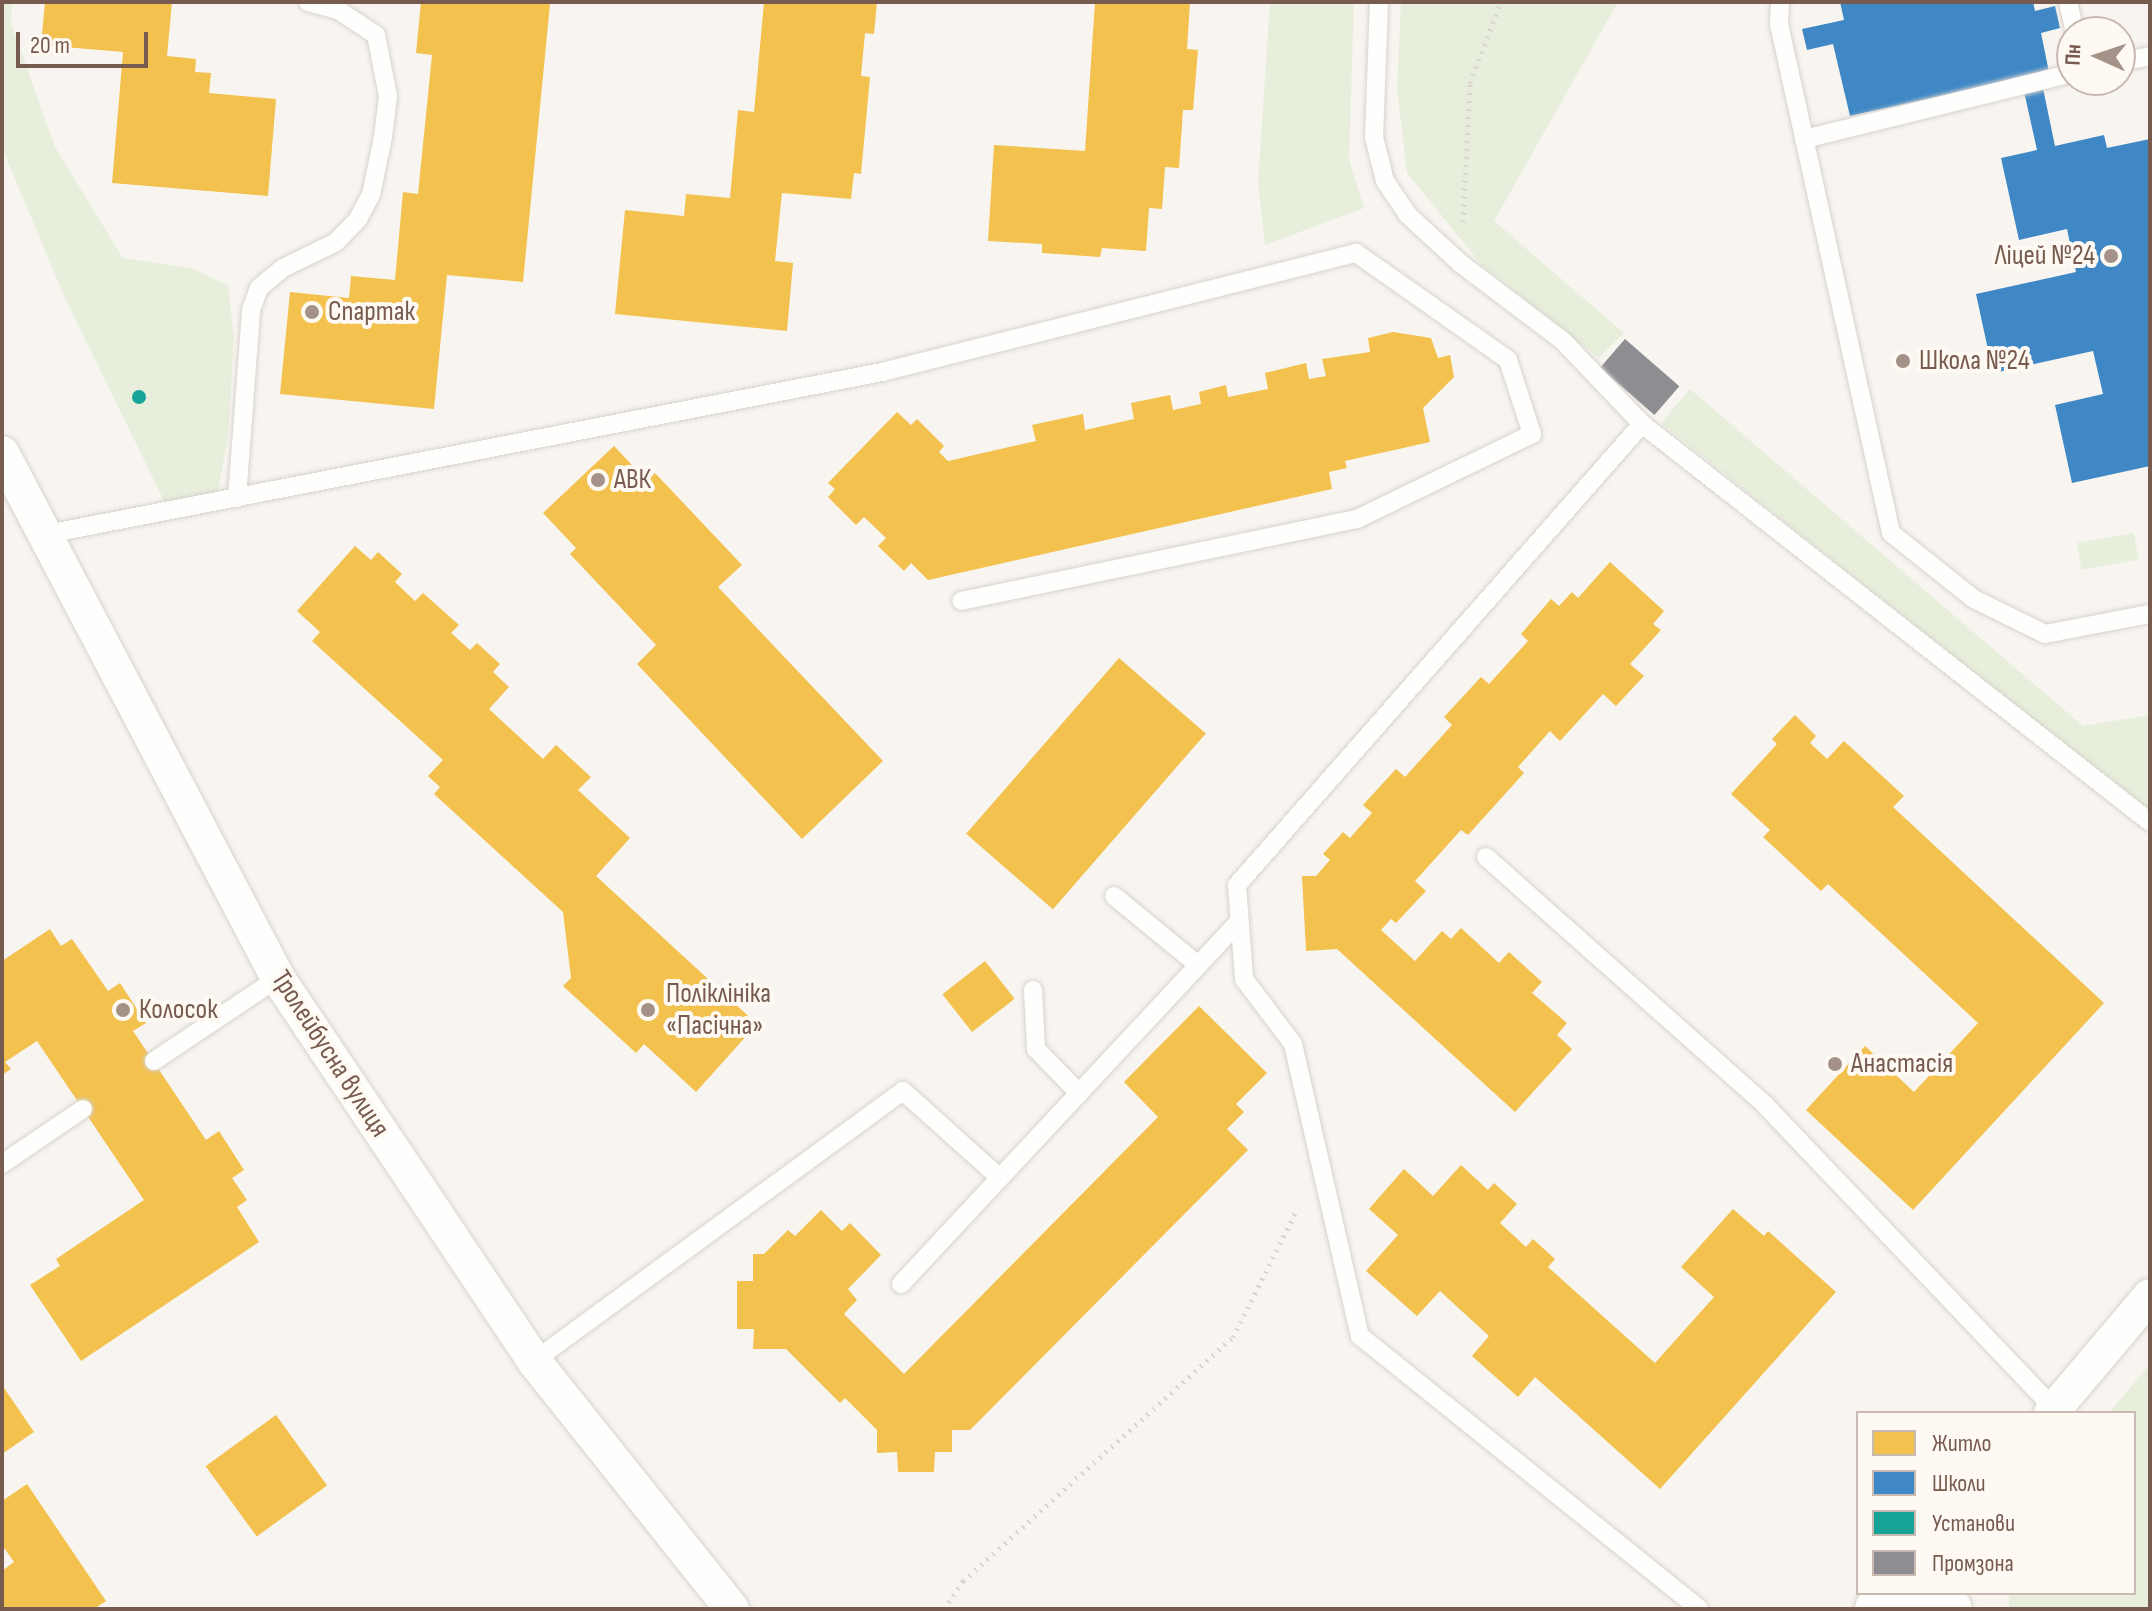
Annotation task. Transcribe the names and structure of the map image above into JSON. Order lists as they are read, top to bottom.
{
  "streets": {
    "street": ["Тролейбусна вулиця"]
  },
  "places": [
    "Ліцей №24",
    "Спартак",
    "Школа №24",
    "АВК",
    "Колосок",
    "Поліклініка «Пасічна»",
    "Анастасія"
  ],
  "legend": [
    "Житло",
    "Школи",
    "Установи",
    "Промзона"
  ],
  "scale_bar": "20 m",
  "north": "left"
}
